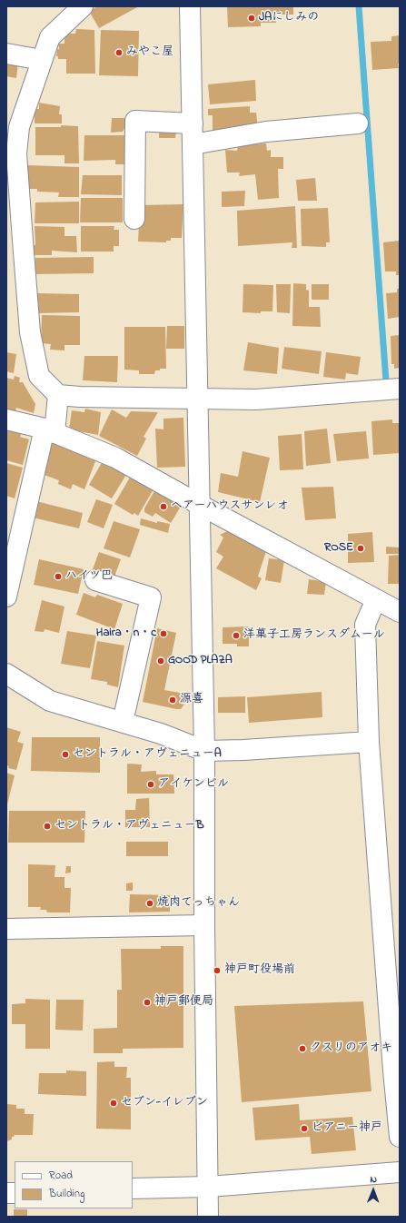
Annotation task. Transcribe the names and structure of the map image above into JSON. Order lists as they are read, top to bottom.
{
  "places": [
    "JAにしみの",
    "みやこ屋",
    "ヘアーハウスサンレオ",
    "ROSE",
    "ハイツ巴",
    "Haira・n・c",
    "洋菓子工房ランスダムール",
    "GOOD PLAZA",
    "源喜",
    "セントラル・アヴェニューA",
    "アイケンビル",
    "セントラル・アヴェニューB",
    "焼肉てっちゃん",
    "神戸町役場前",
    "神戸郵便局",
    "クスリのアオキ",
    "セブン-イレブン",
    "ピアニー神戸"
  ],
  "legend": ["Road", "Building"],
  "north": "top"
}
